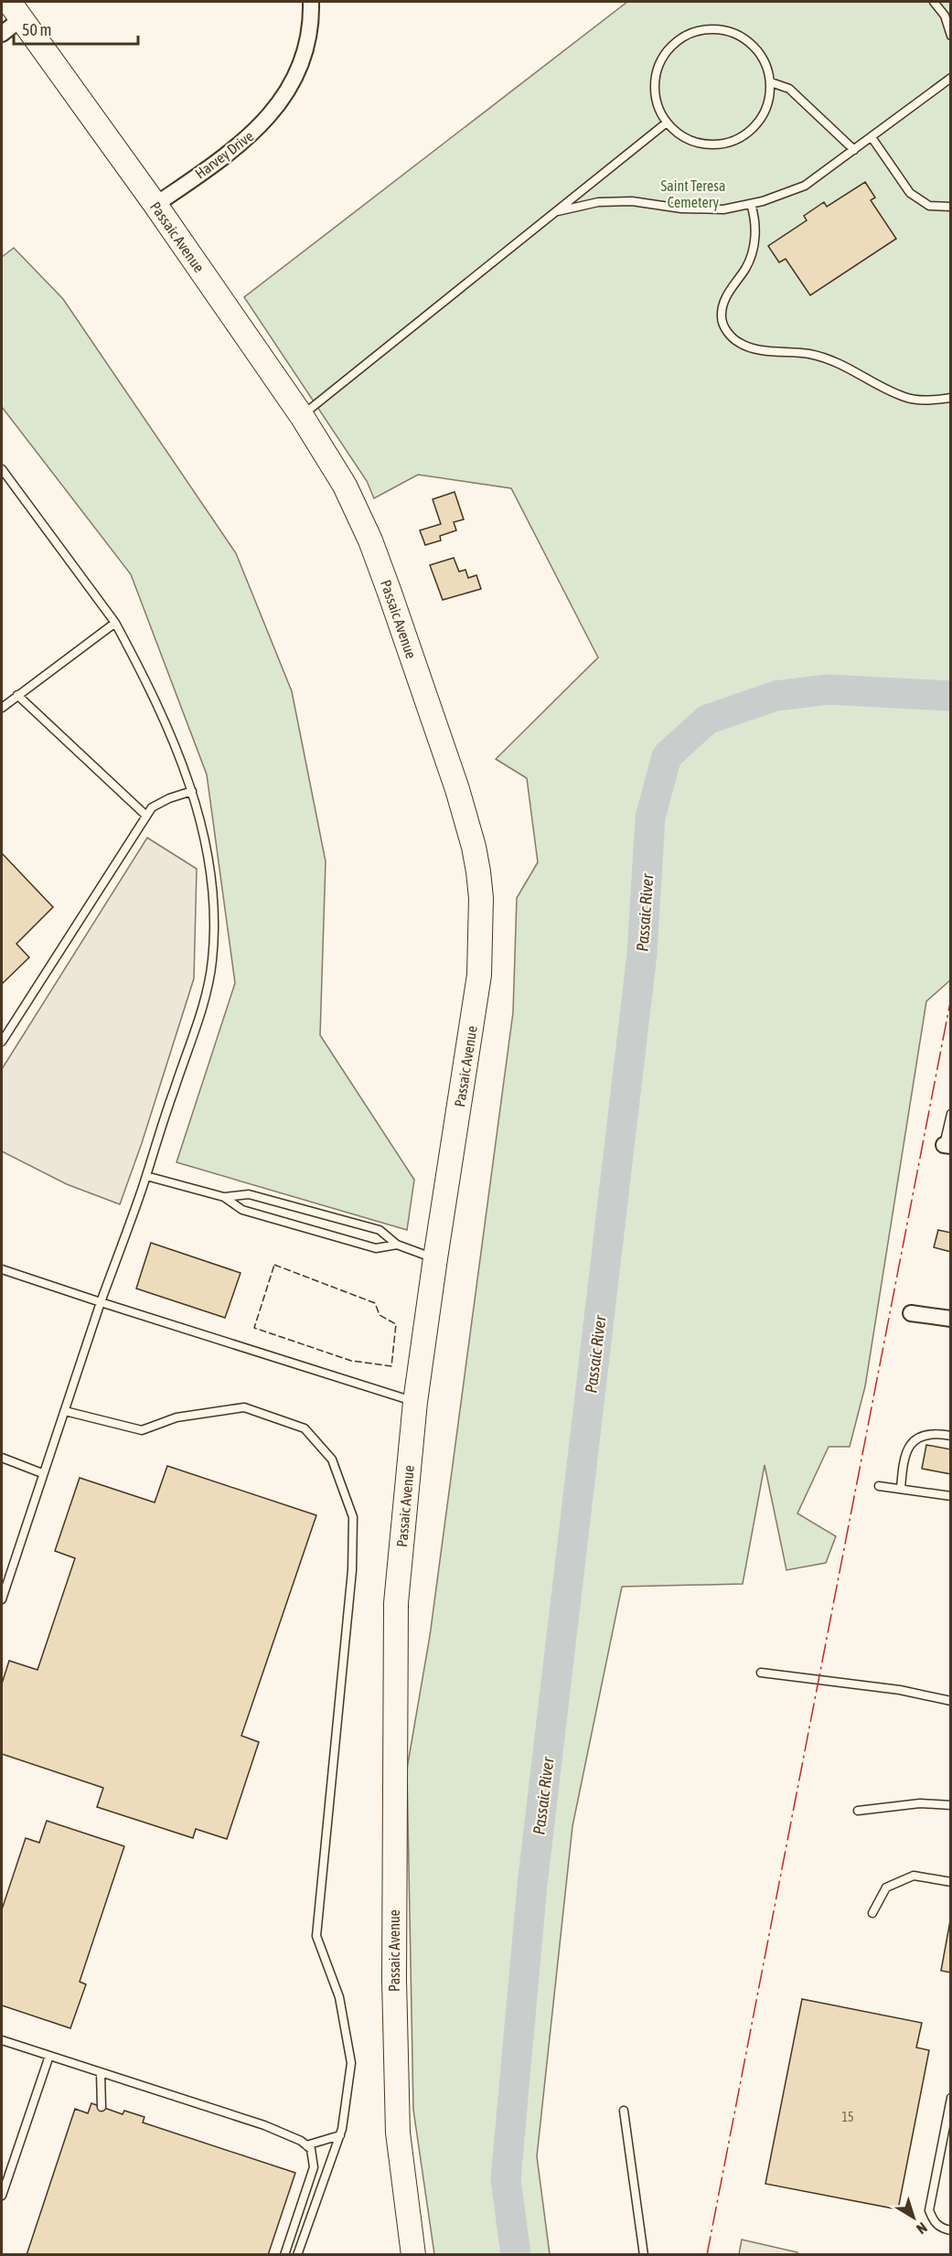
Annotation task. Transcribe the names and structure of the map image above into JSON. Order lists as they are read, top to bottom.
{
  "streets": {
    "main road": ["Passaic Avenue"],
    "street": ["Harvey Drive"]
  },
  "crossings": [
    ["Harvey Drive", "Passaic Avenue"]
  ],
  "water": ["Passaic River"],
  "parks": ["Saint Teresa Cemetery"],
  "house_numbers": ["15"],
  "scale_bar": "50 m",
  "north": "bottom right"
}
